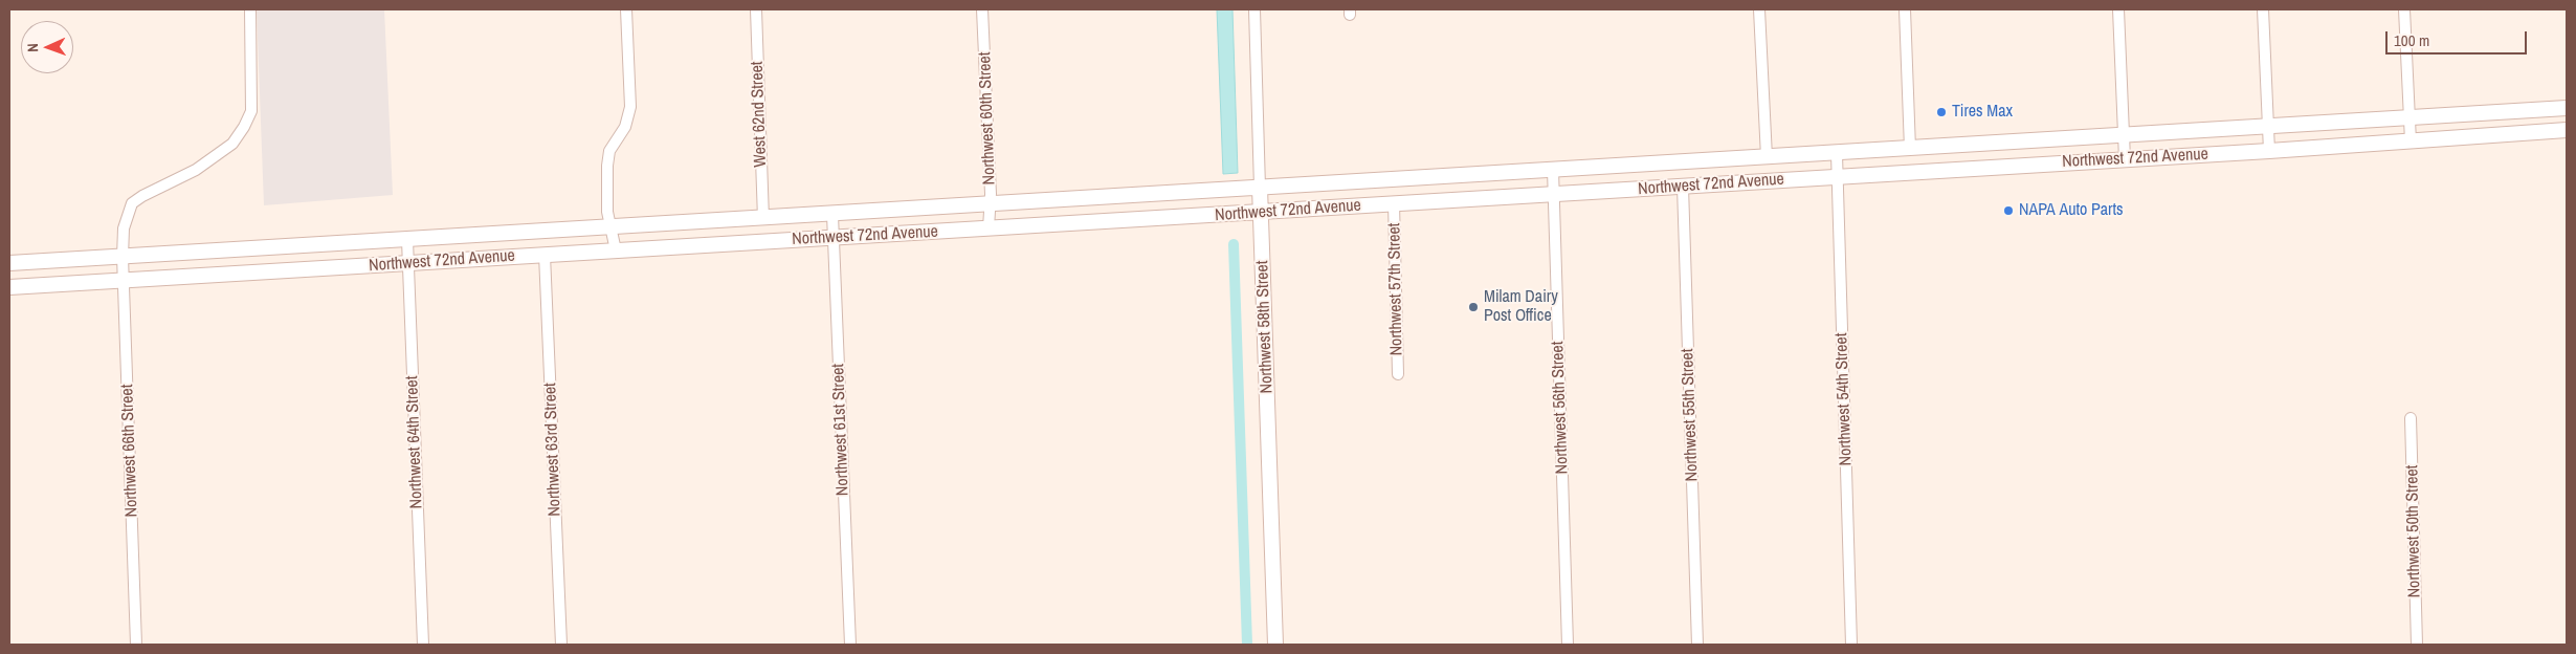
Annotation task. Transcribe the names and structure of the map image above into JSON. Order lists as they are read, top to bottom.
{
  "streets": {
    "main road": ["Northwest 72nd Avenue", "Northwest 58th Street"],
    "street": [
      "West 62nd Street",
      "Northwest 60th Street",
      "Northwest 57th Street",
      "Northwest 54th Street",
      "Northwest 56th Street",
      "Northwest 55th Street",
      "Northwest 61st Street",
      "Northwest 64th Street",
      "Northwest 63rd Street",
      "Northwest 66th Street",
      "Northwest 50th Street"
    ]
  },
  "crossings": [
    ["West 62nd Street", "Northwest 72nd Avenue"],
    ["Northwest 60th Street", "Northwest 72nd Avenue"],
    ["Northwest 72nd Avenue", "Northwest 57th Street"],
    ["Northwest 72nd Avenue", "Northwest 58th Street"],
    ["Northwest 72nd Avenue", "Northwest 54th Street"],
    ["Northwest 72nd Avenue", "Northwest 56th Street"],
    ["Northwest 72nd Avenue", "Northwest 55th Street"],
    ["Northwest 72nd Avenue", "Northwest 61st Street"],
    ["Northwest 72nd Avenue", "Northwest 64th Street"],
    ["Northwest 72nd Avenue", "Northwest 63rd Street"],
    ["Northwest 72nd Avenue", "Northwest 66th Street"]
  ],
  "places": ["Tires Max", "NAPA Auto Parts", "Milam Dairy Post Office"],
  "scale_bar": "100 m",
  "north": "left"
}
